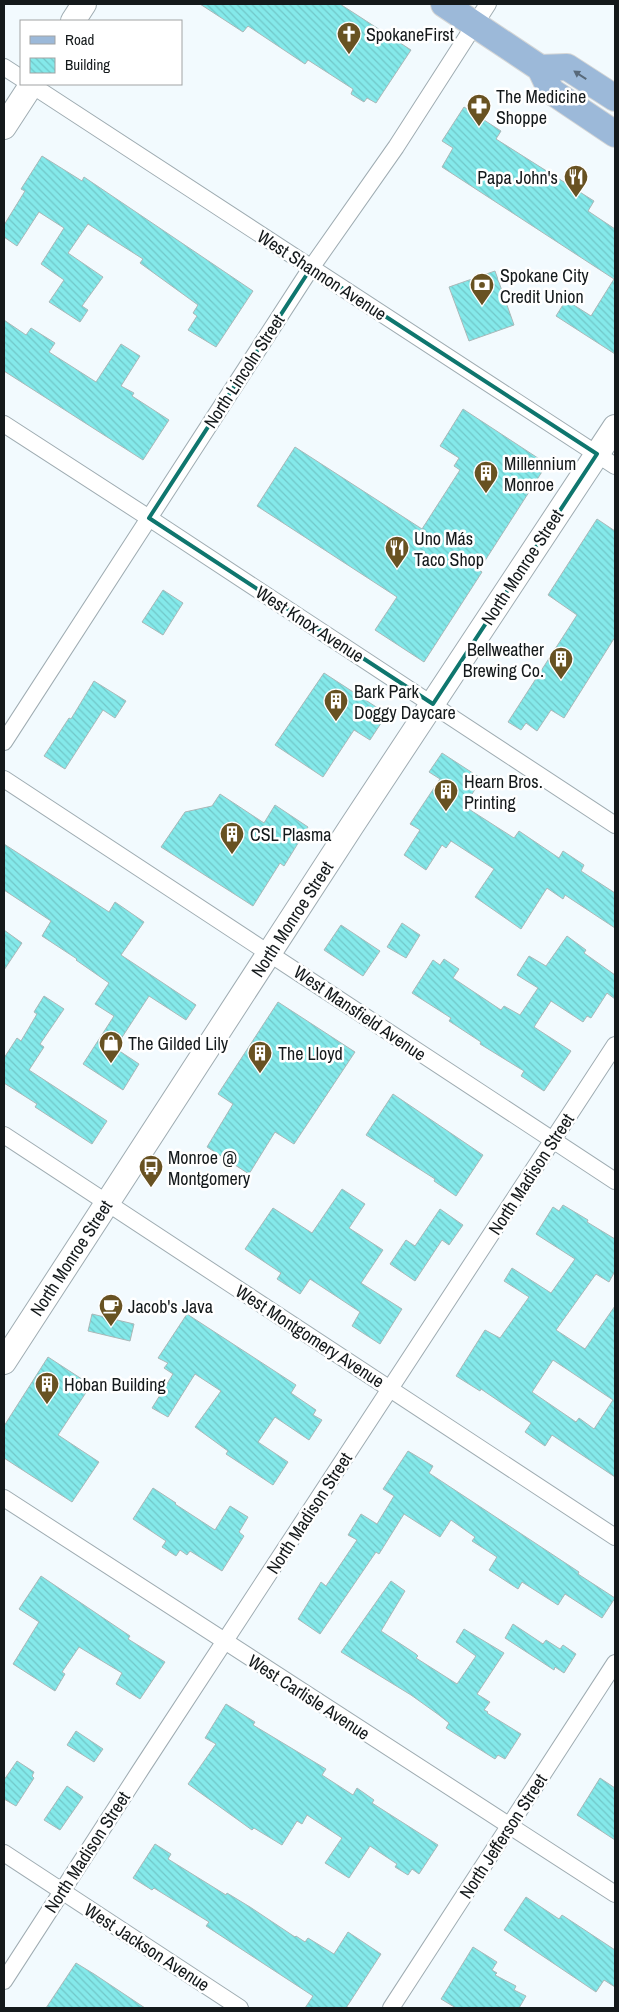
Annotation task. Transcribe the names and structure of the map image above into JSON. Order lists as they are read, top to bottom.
{
  "streets": {
    "main road": ["North Monroe Street"],
    "street": [
      "West Shannon Avenue",
      "North Lincoln Street",
      "West Knox Avenue",
      "West Mansfield Avenue",
      "North Madison Street",
      "West Montgomery Avenue",
      "West Carlisle Avenue",
      "North Jefferson Street",
      "West Jackson Avenue"
    ]
  },
  "crossings": [
    ["West Shannon Avenue", "North Lincoln Street"],
    ["West Shannon Avenue", "North Monroe Street"],
    ["North Lincoln Street", "West Knox Avenue"],
    ["North Monroe Street", "West Knox Avenue"],
    ["North Monroe Street", "West Mansfield Avenue"],
    ["North Monroe Street", "West Montgomery Avenue"],
    ["West Mansfield Avenue", "North Madison Street"],
    ["North Madison Street", "West Montgomery Avenue"],
    ["North Madison Street", "West Carlisle Avenue"],
    ["North Madison Street", "West Jackson Avenue"],
    ["West Carlisle Avenue", "North Jefferson Street"]
  ],
  "places": {
    "church": ["SpokaneFirst"],
    "pharmacy": ["The Medicine Shoppe"],
    "restaurant": ["Papa John's", "Uno Más Taco Shop"],
    "bank": ["Spokane City Credit Union"],
    "building": [
      "Millennium Monroe",
      "Bellweather Brewing Co.",
      "Bark Park Doggy Daycare",
      "Hearn Bros. Printing",
      "CSL Plasma",
      "The Lloyd",
      "Hoban Building"
    ],
    "shop": ["The Gilded Lily"],
    "bus stop": ["Monroe @ Montgomery"],
    "cafe": ["Jacob's Java"]
  },
  "legend": ["Road", "Building"]
}
